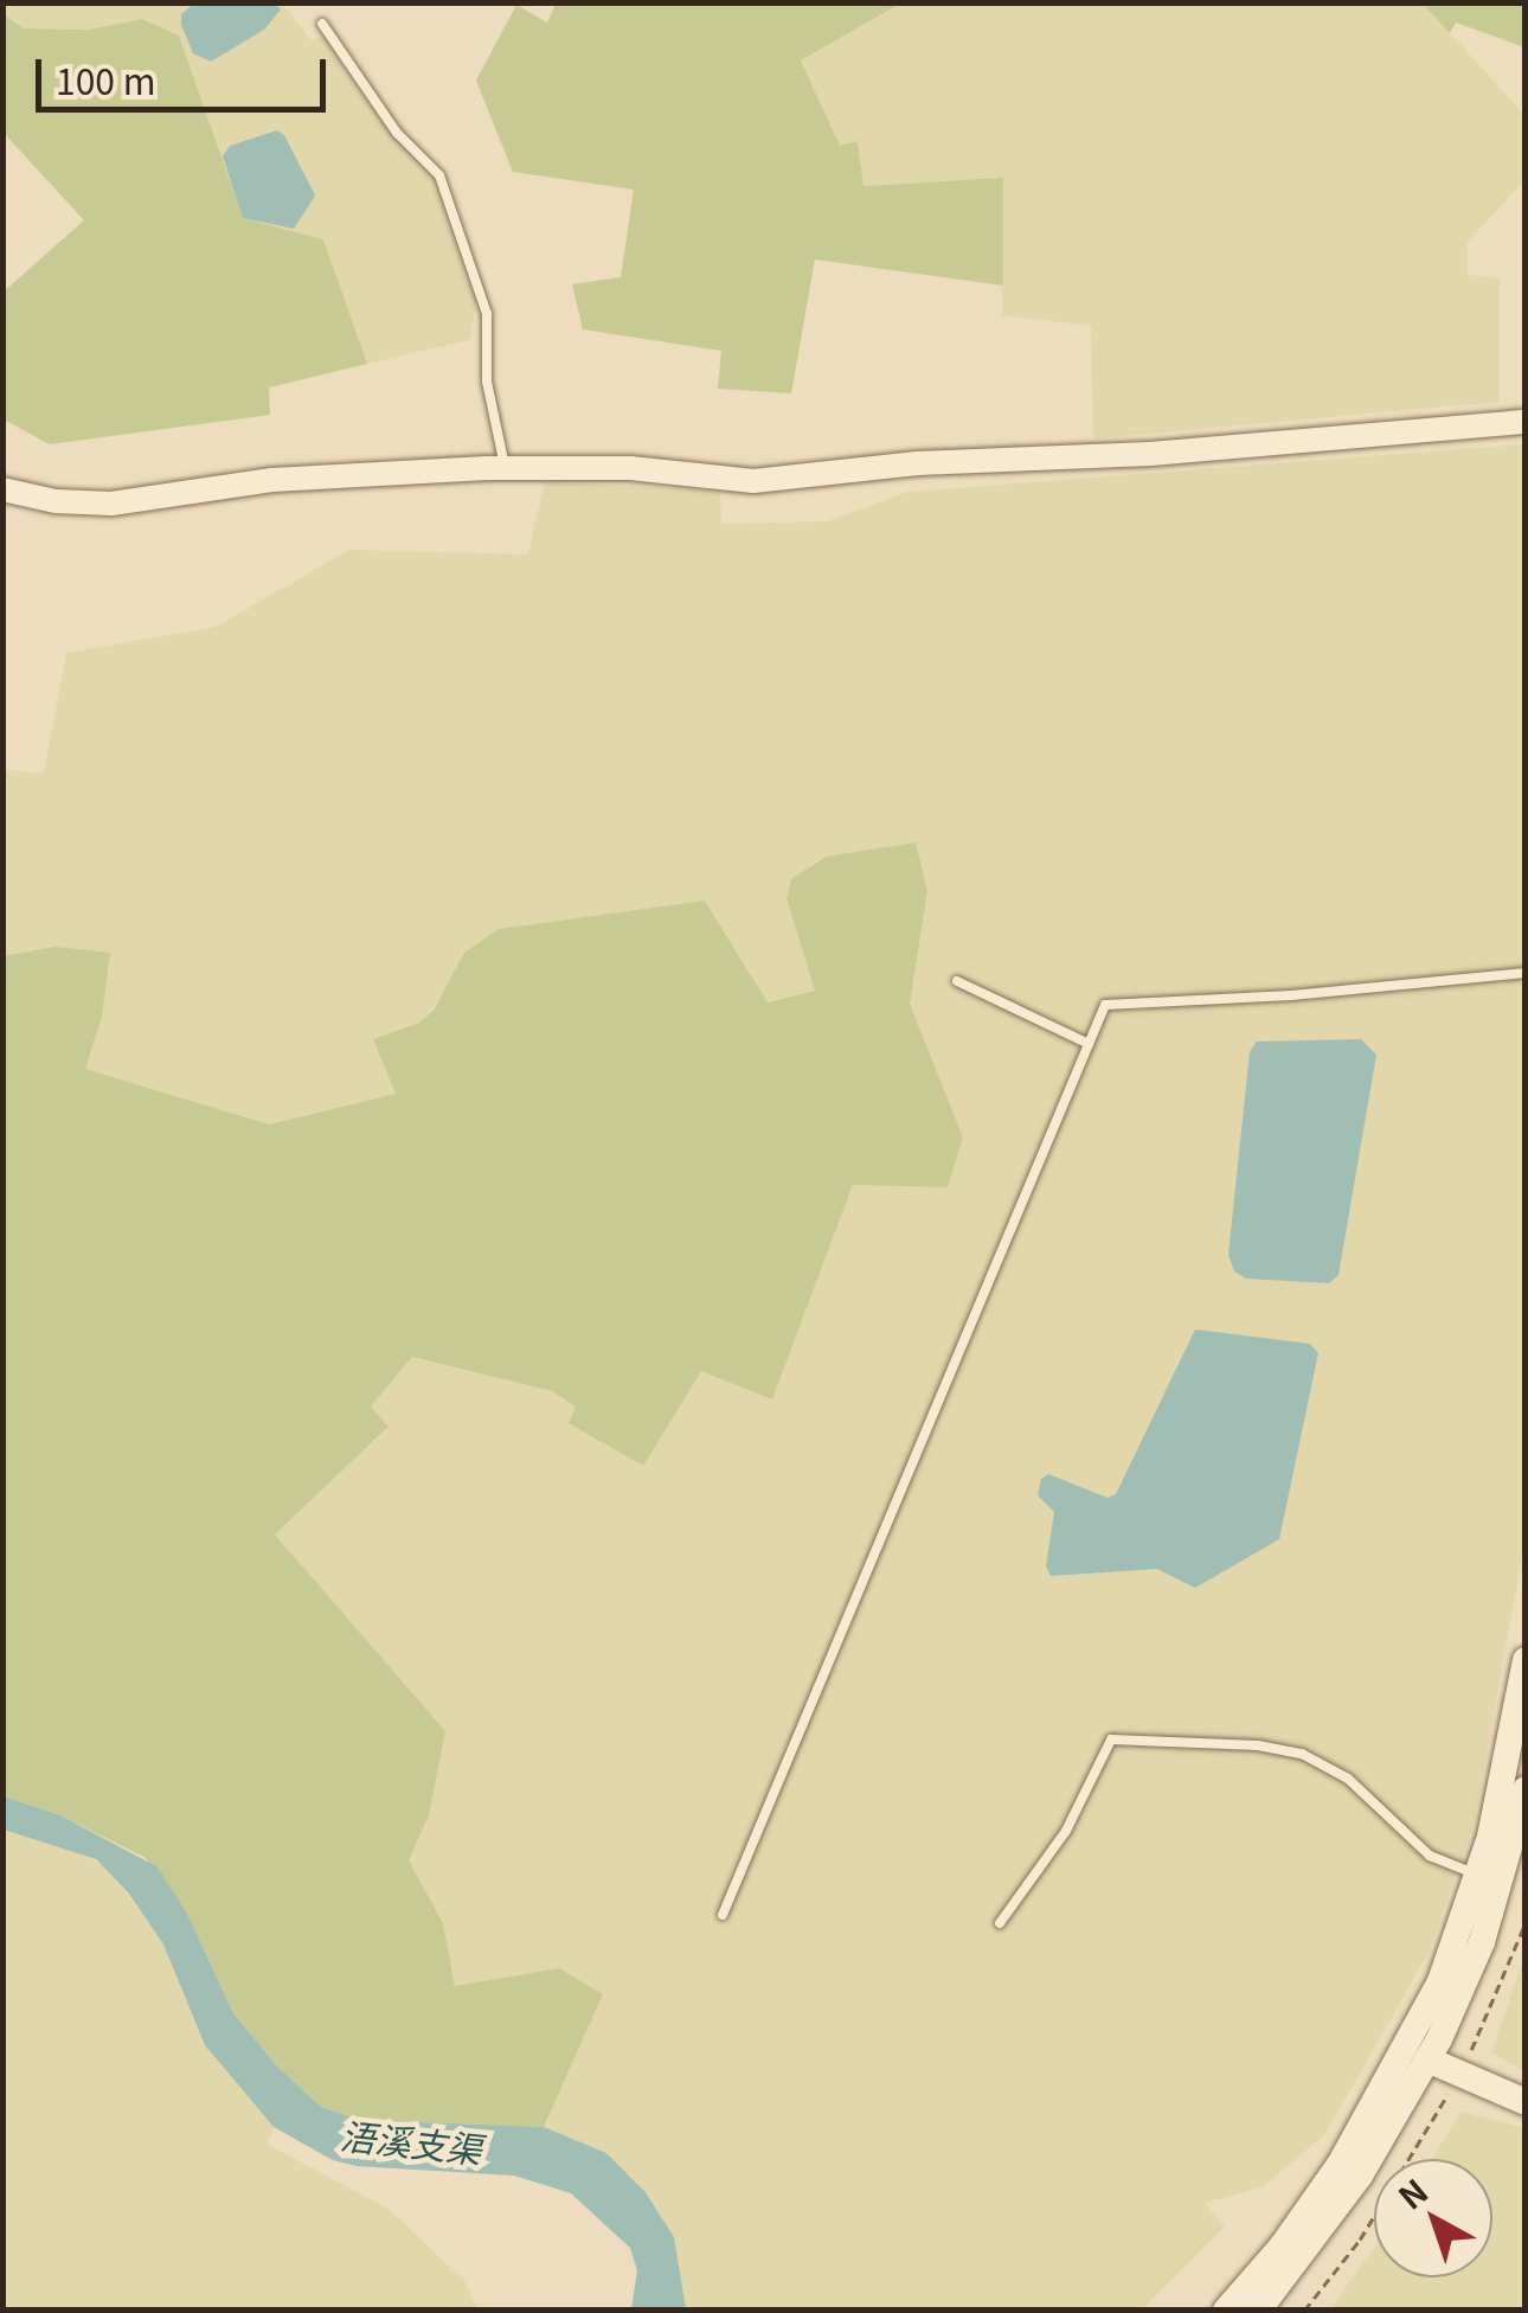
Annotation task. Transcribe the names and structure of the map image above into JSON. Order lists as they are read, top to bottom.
{
  "water": ["浯溪支渠"],
  "scale_bar": "100 m",
  "north": "top left"
}
